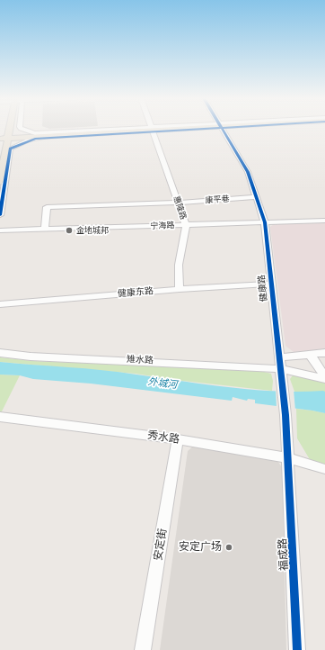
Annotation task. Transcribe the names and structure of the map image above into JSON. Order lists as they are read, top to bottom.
{
  "streets": {
    "street": [
      "康平巷",
      "惠隆路",
      "宁海路",
      "健康路",
      "健康东路",
      "雉水路",
      "秀水路",
      "安定街",
      "福成路"
    ]
  },
  "crossings": [
    ["康平巷", "惠隆路"],
    ["康平巷", "宁海路"],
    ["康平巷", "健康路"],
    ["惠隆路", "宁海路"],
    ["惠隆路", "健康东路"],
    ["宁海路", "健康路"],
    ["健康路", "健康东路"],
    ["健康路", "雉水路"],
    ["健康路", "秀水路"],
    ["健康路", "福成路"],
    ["秀水路", "安定街"],
    ["秀水路", "福成路"]
  ],
  "water": ["外城河"],
  "places": ["金地城邦", "安定广场"]
}
